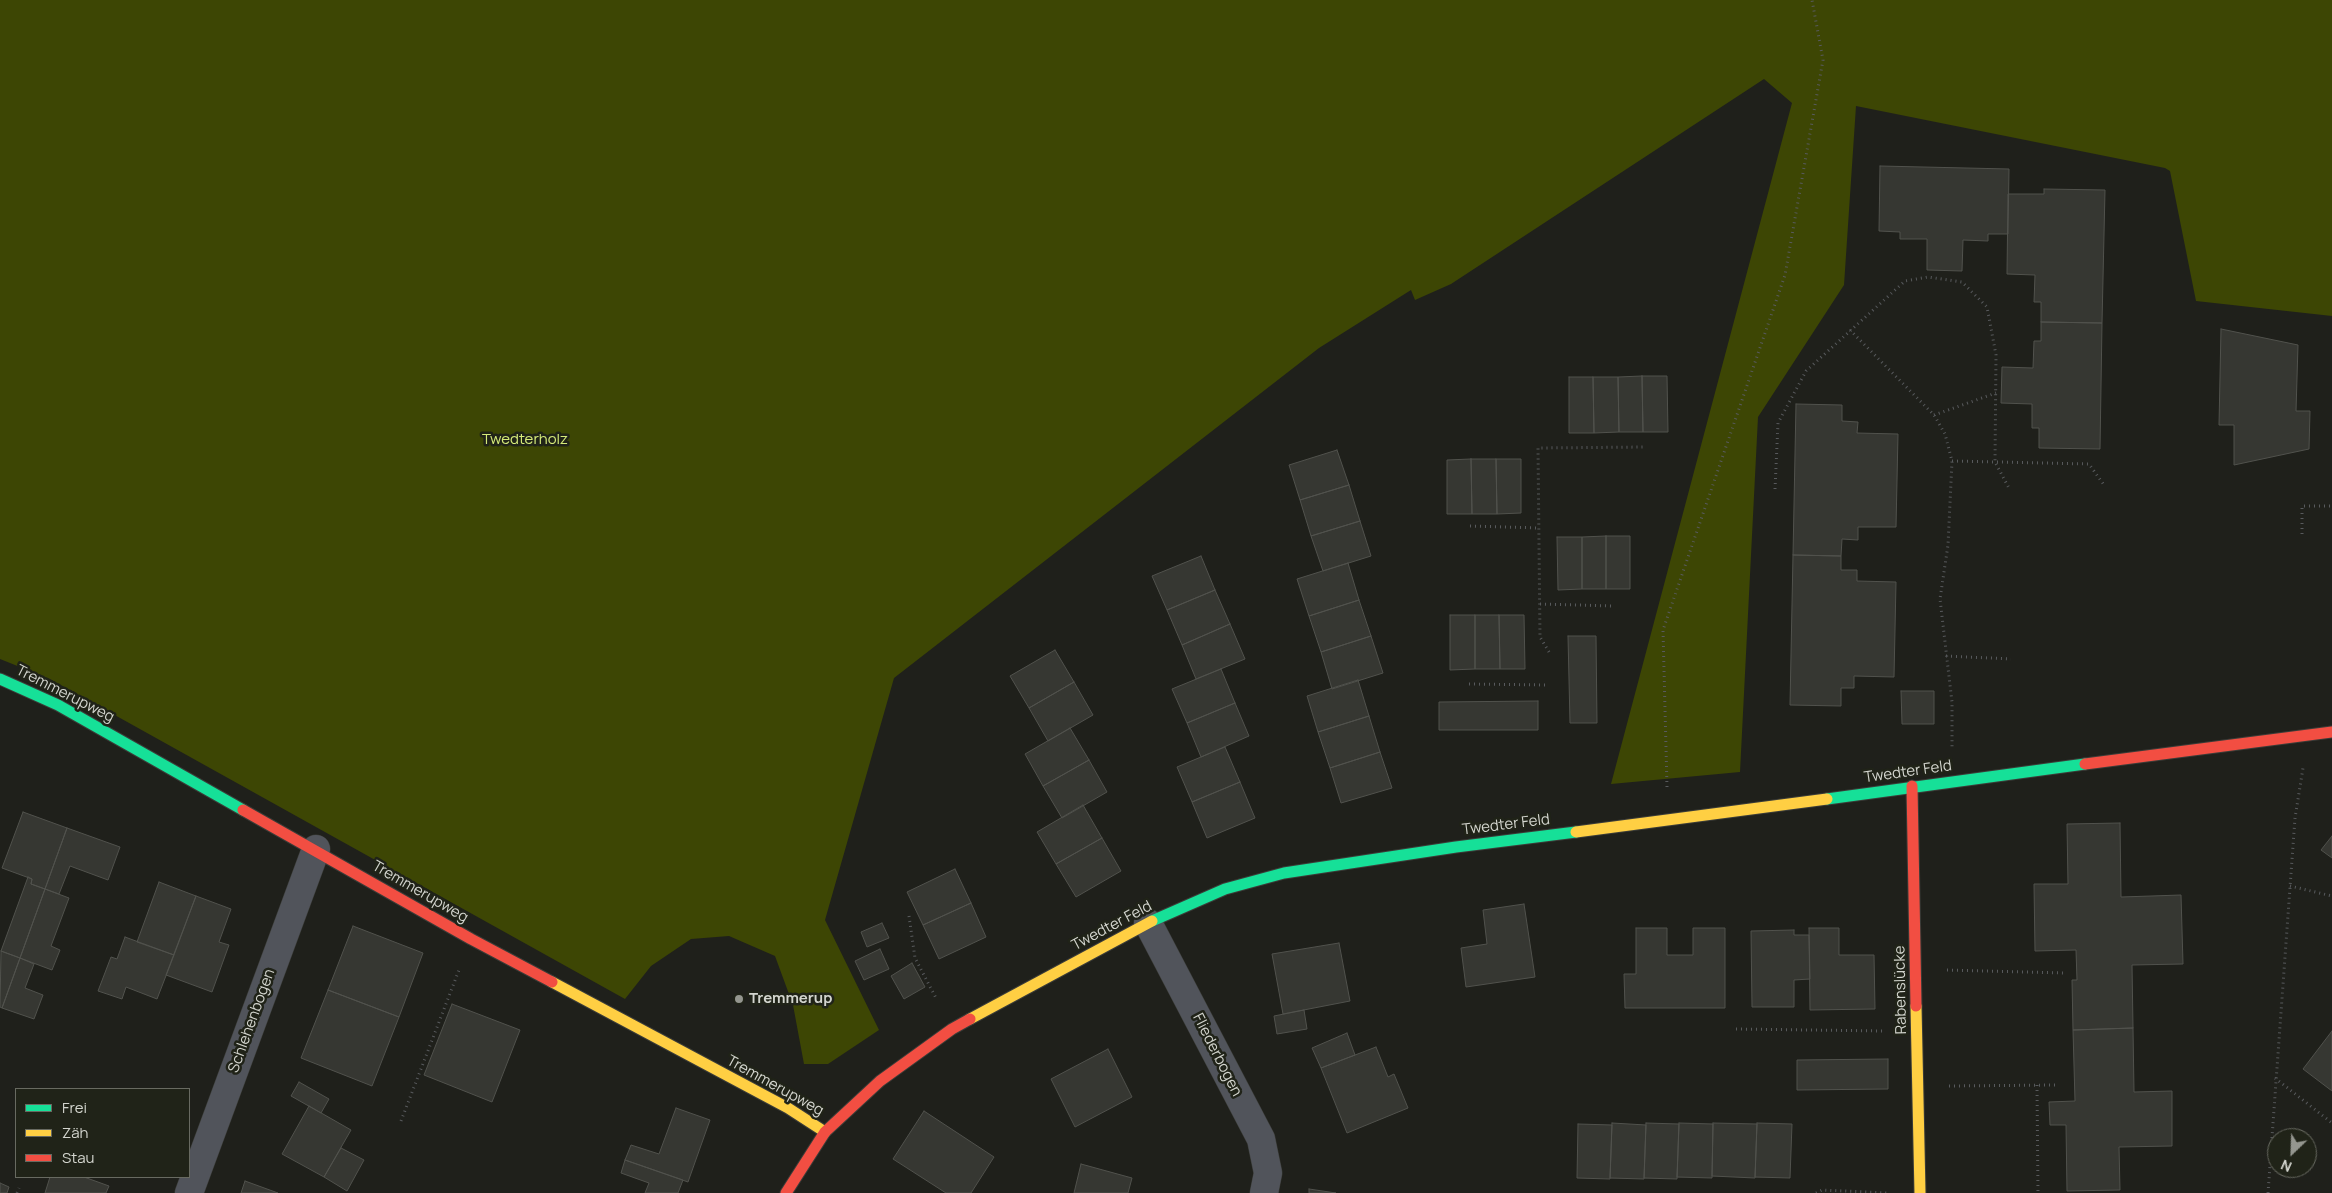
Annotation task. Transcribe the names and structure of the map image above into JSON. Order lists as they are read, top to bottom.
{
  "streets": {
    "street": [
      "Tremmerupweg",
      "Twedter Feld",
      "Rabenslücke",
      "Schlehenbogen",
      "Fliederbogen"
    ]
  },
  "crossings": [
    ["Tremmerupweg", "Twedter Feld"],
    ["Tremmerupweg", "Schlehenbogen"],
    ["Twedter Feld", "Rabenslücke"],
    ["Twedter Feld", "Fliederbogen"]
  ],
  "parks": ["Twedterholz"],
  "places": ["Tremmerup"],
  "legend": ["Frei", "Zäh", "Stau"],
  "north": "bottom left"
}
